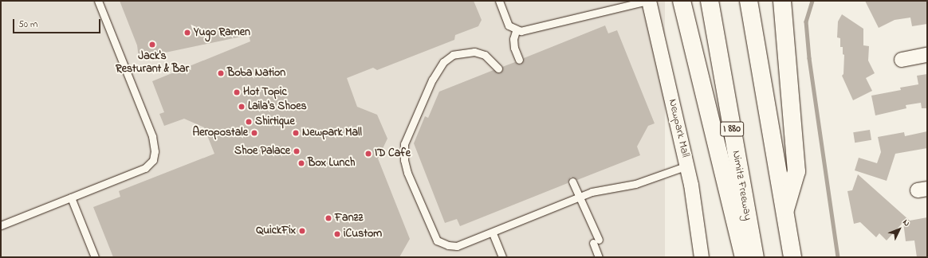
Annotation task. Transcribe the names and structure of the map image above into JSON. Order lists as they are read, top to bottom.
{
  "streets": {
    "highway": ["I 880", "Nimitz Freeway"],
    "street": ["Newpark Mall"]
  },
  "places": [
    "Yugo Ramen",
    "Jack's Resturant & Bar",
    "Boba Nation",
    "Hot Topic",
    "Laila's Shoes",
    "Shirtique",
    "Aeropostale",
    "Newpark Mall",
    "Shoe Palace",
    "ID Cafe",
    "Box Lunch",
    "Fanzz",
    "QuickFix",
    "iCustom"
  ],
  "scale_bar": "50 m",
  "north": "top right"
}
